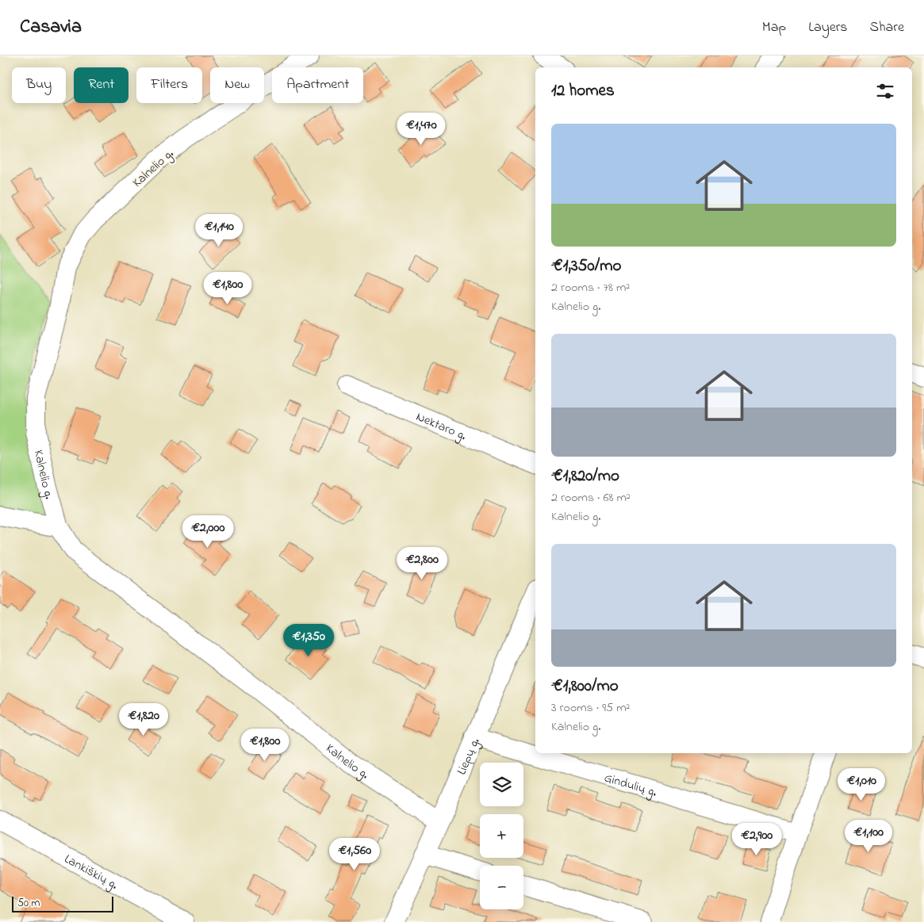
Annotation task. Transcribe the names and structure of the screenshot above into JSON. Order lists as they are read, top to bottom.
{
  "streets": {
    "street": [
      "Kalnelio g.",
      "Nektaro g.",
      "Liepų g.",
      "Gindulių g.",
      "Lankiškių g."
    ]
  },
  "crossings": [
    ["Kalnelio g.", "Liepų g."],
    ["Liepų g.", "Gindulių g."]
  ],
  "scale_bar": "50 m",
  "page": {
    "header": "Casavia",
    "nav": ["Map", "Layers", "Share"],
    "chip": [
      "Buy",
      "Rent",
      "Filters",
      "New",
      "Apartment"
    ],
    "heading": "12 homes",
    "price": [
      "€1,470",
      "€1,140",
      "€1,800",
      "€2,000",
      "€2,800",
      "€1,350",
      "€1,820",
      "€1,800",
      "€1,010",
      "€1,100",
      "€2,900",
      "€1,560"
    ],
    "list": [
      {
        "name": "€1,350/mo",
        "note": "2 rooms · 78 m² · Kalnelio g."
      },
      {
        "name": "€1,820/mo",
        "note": "2 rooms · 68 m² · Kalnelio g."
      },
      {
        "name": "€1,800/mo",
        "note": "3 rooms · 95 m² · Kalnelio g."
      }
    ],
    "map_buttons": ["+", "−"],
    "scale": "50 m"
  }
}
